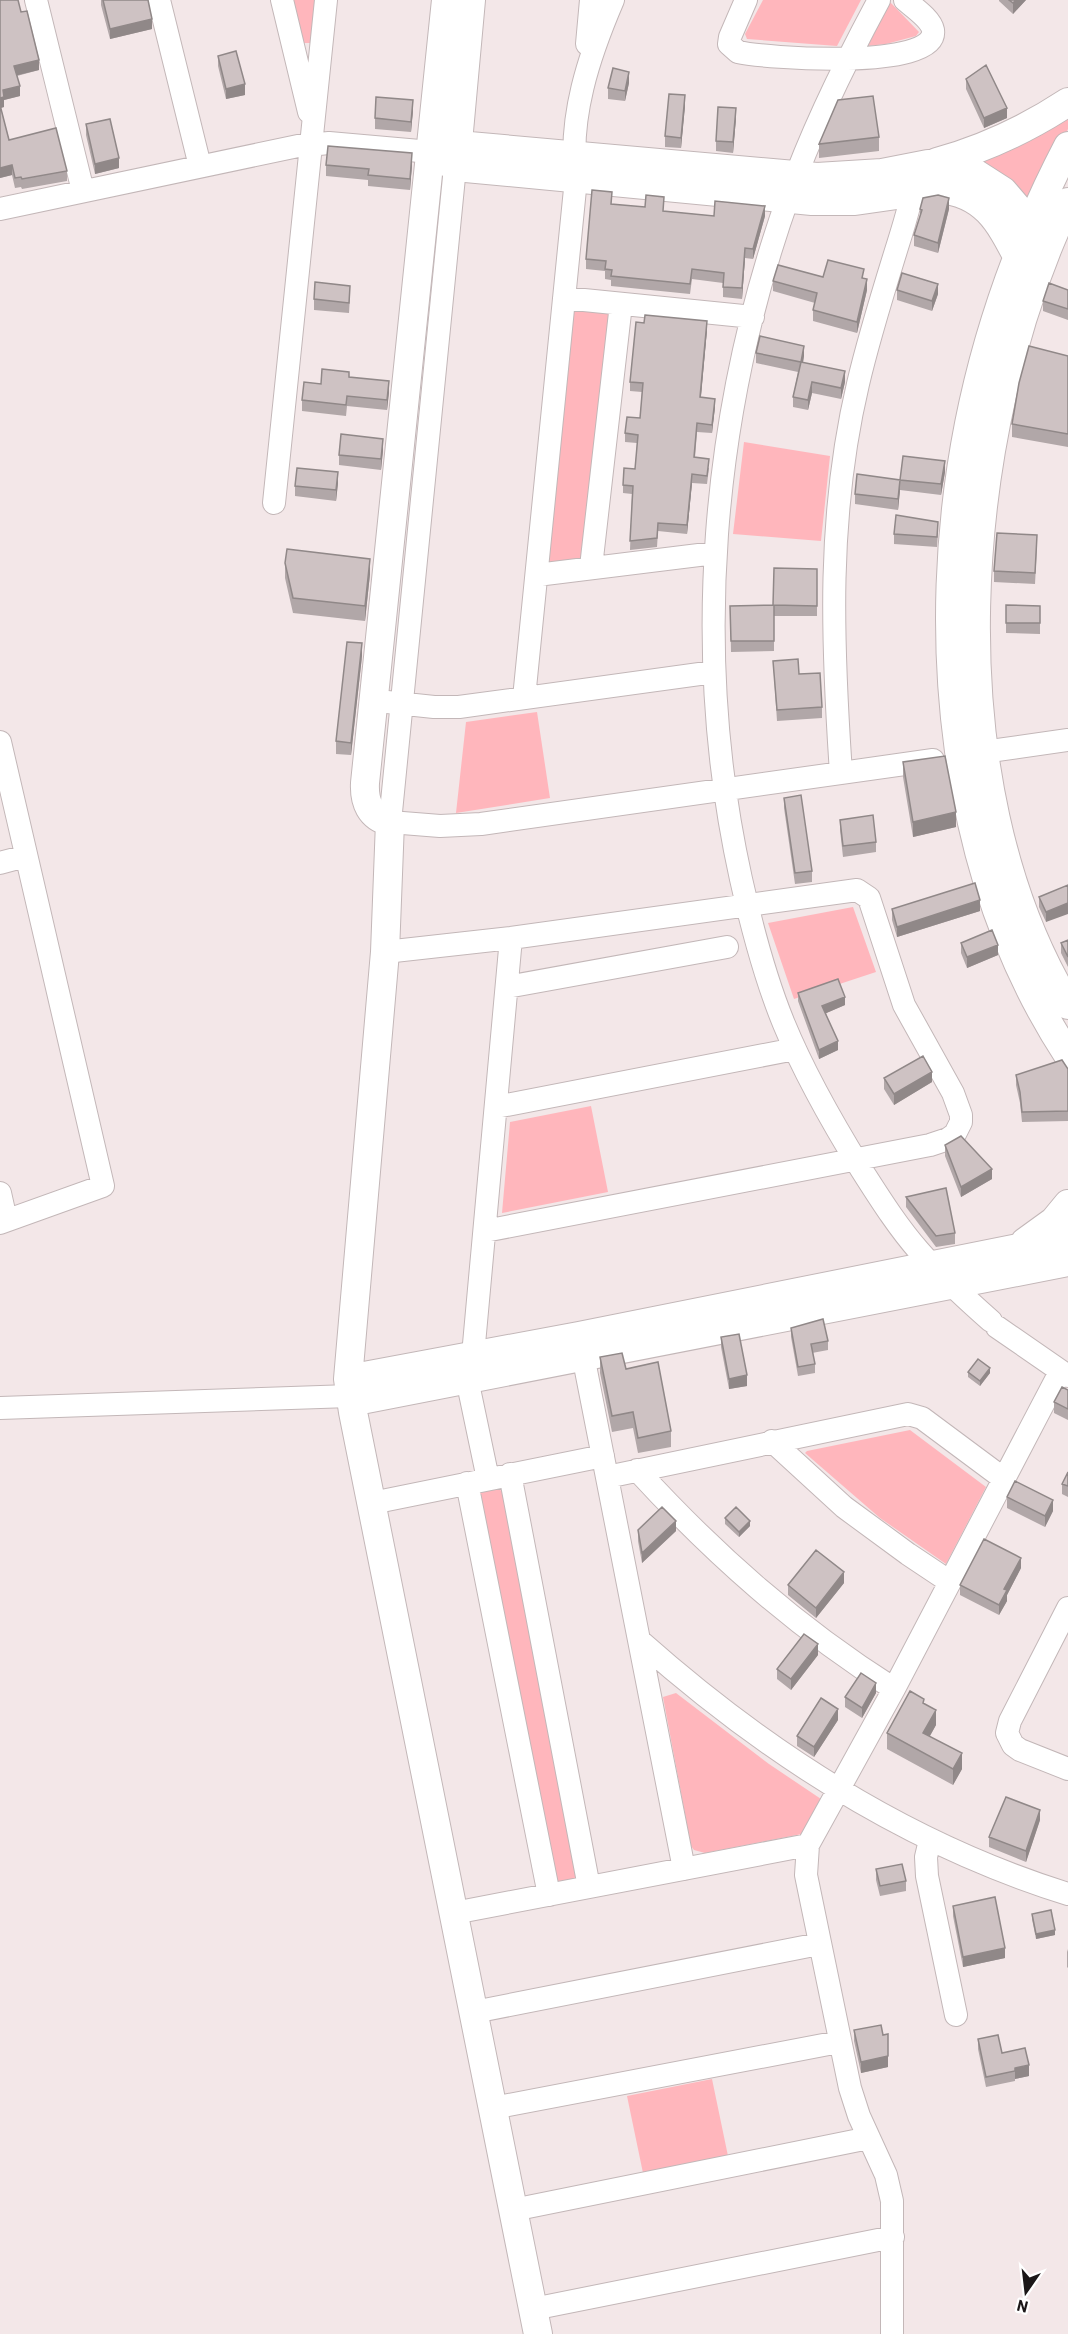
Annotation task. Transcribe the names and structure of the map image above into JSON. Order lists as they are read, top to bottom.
{
  "north": "bottom"
}
